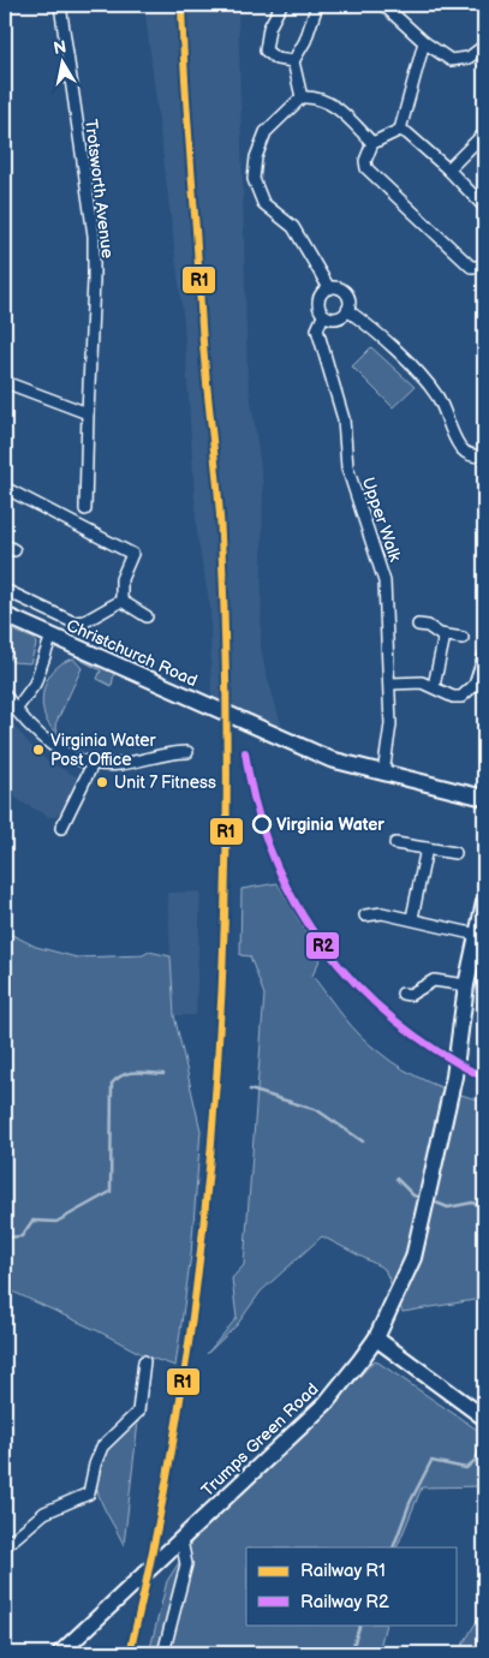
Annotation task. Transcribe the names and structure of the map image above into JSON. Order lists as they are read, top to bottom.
{
  "streets": {
    "street": [
      "Trotsworth Avenue",
      "Upper Walk",
      "Christchurch Road",
      "Trumps Green Road"
    ]
  },
  "crossings": [
    ["Upper Walk", "Christchurch Road"]
  ],
  "places": ["Virginia Water Post Office", "Unit 7 Fitness", "Virginia Water"],
  "lines": ["rail line R1", "rail line R2"],
  "legend": ["Railway R1", "Railway R2"],
  "north": "top"
}
